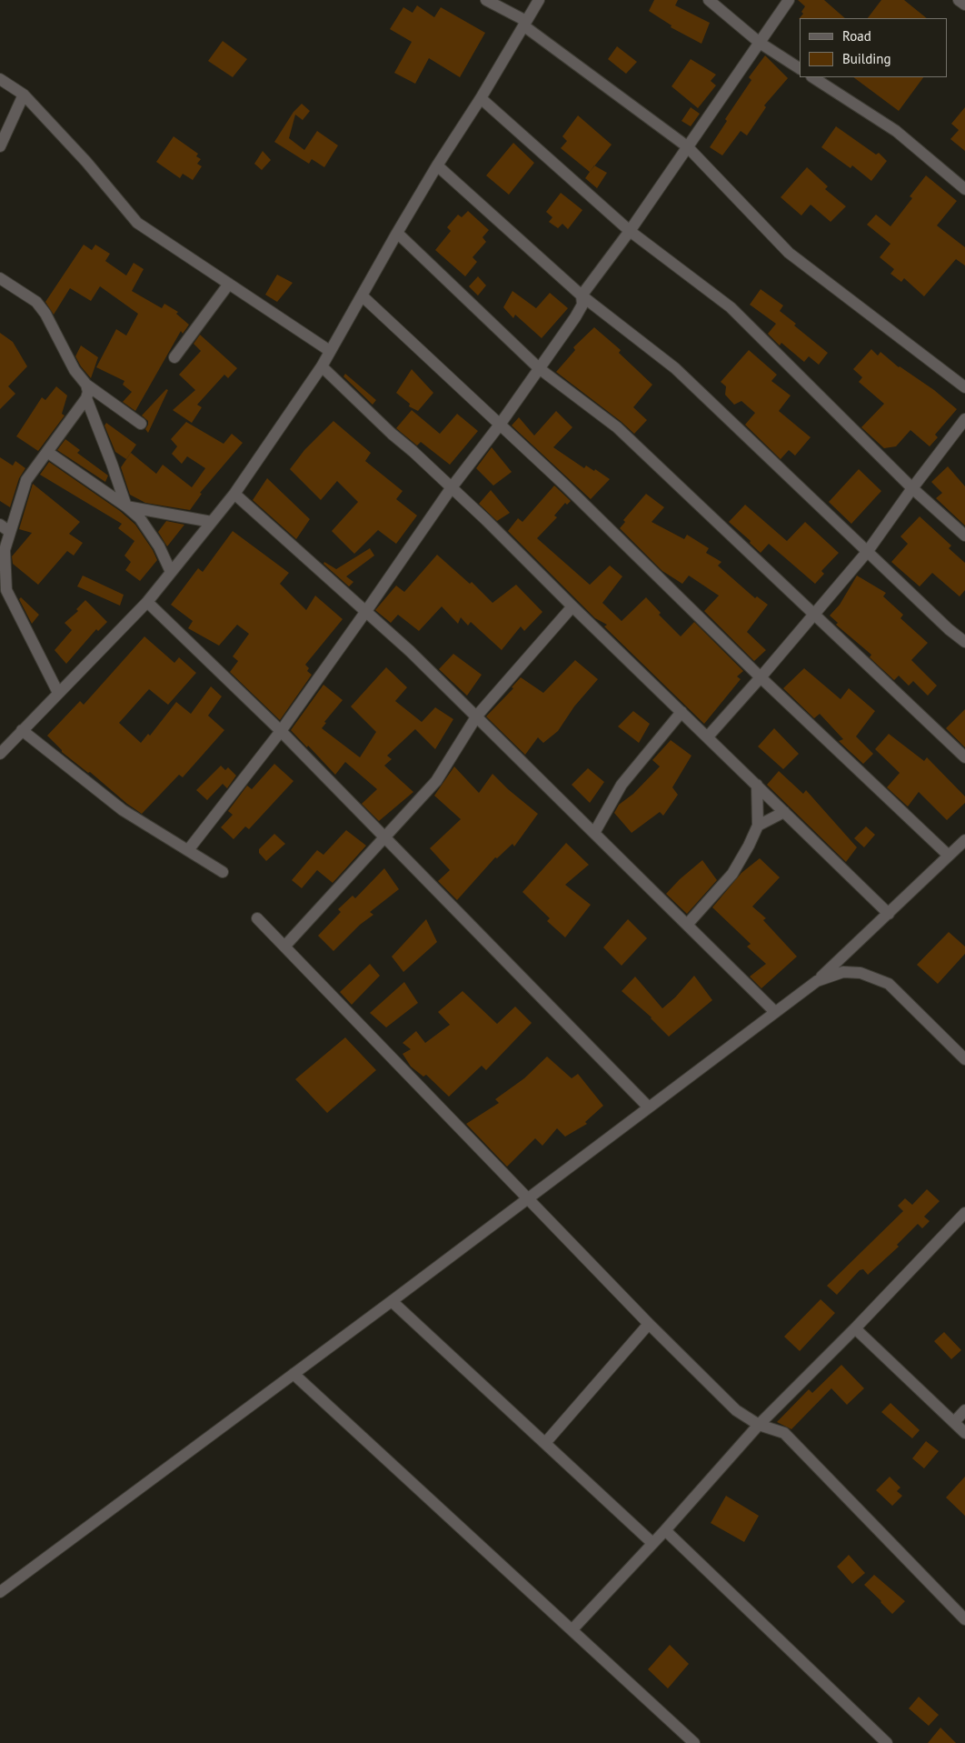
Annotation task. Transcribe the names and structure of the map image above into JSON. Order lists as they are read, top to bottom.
{
  "legend": ["Road", "Building"]
}
